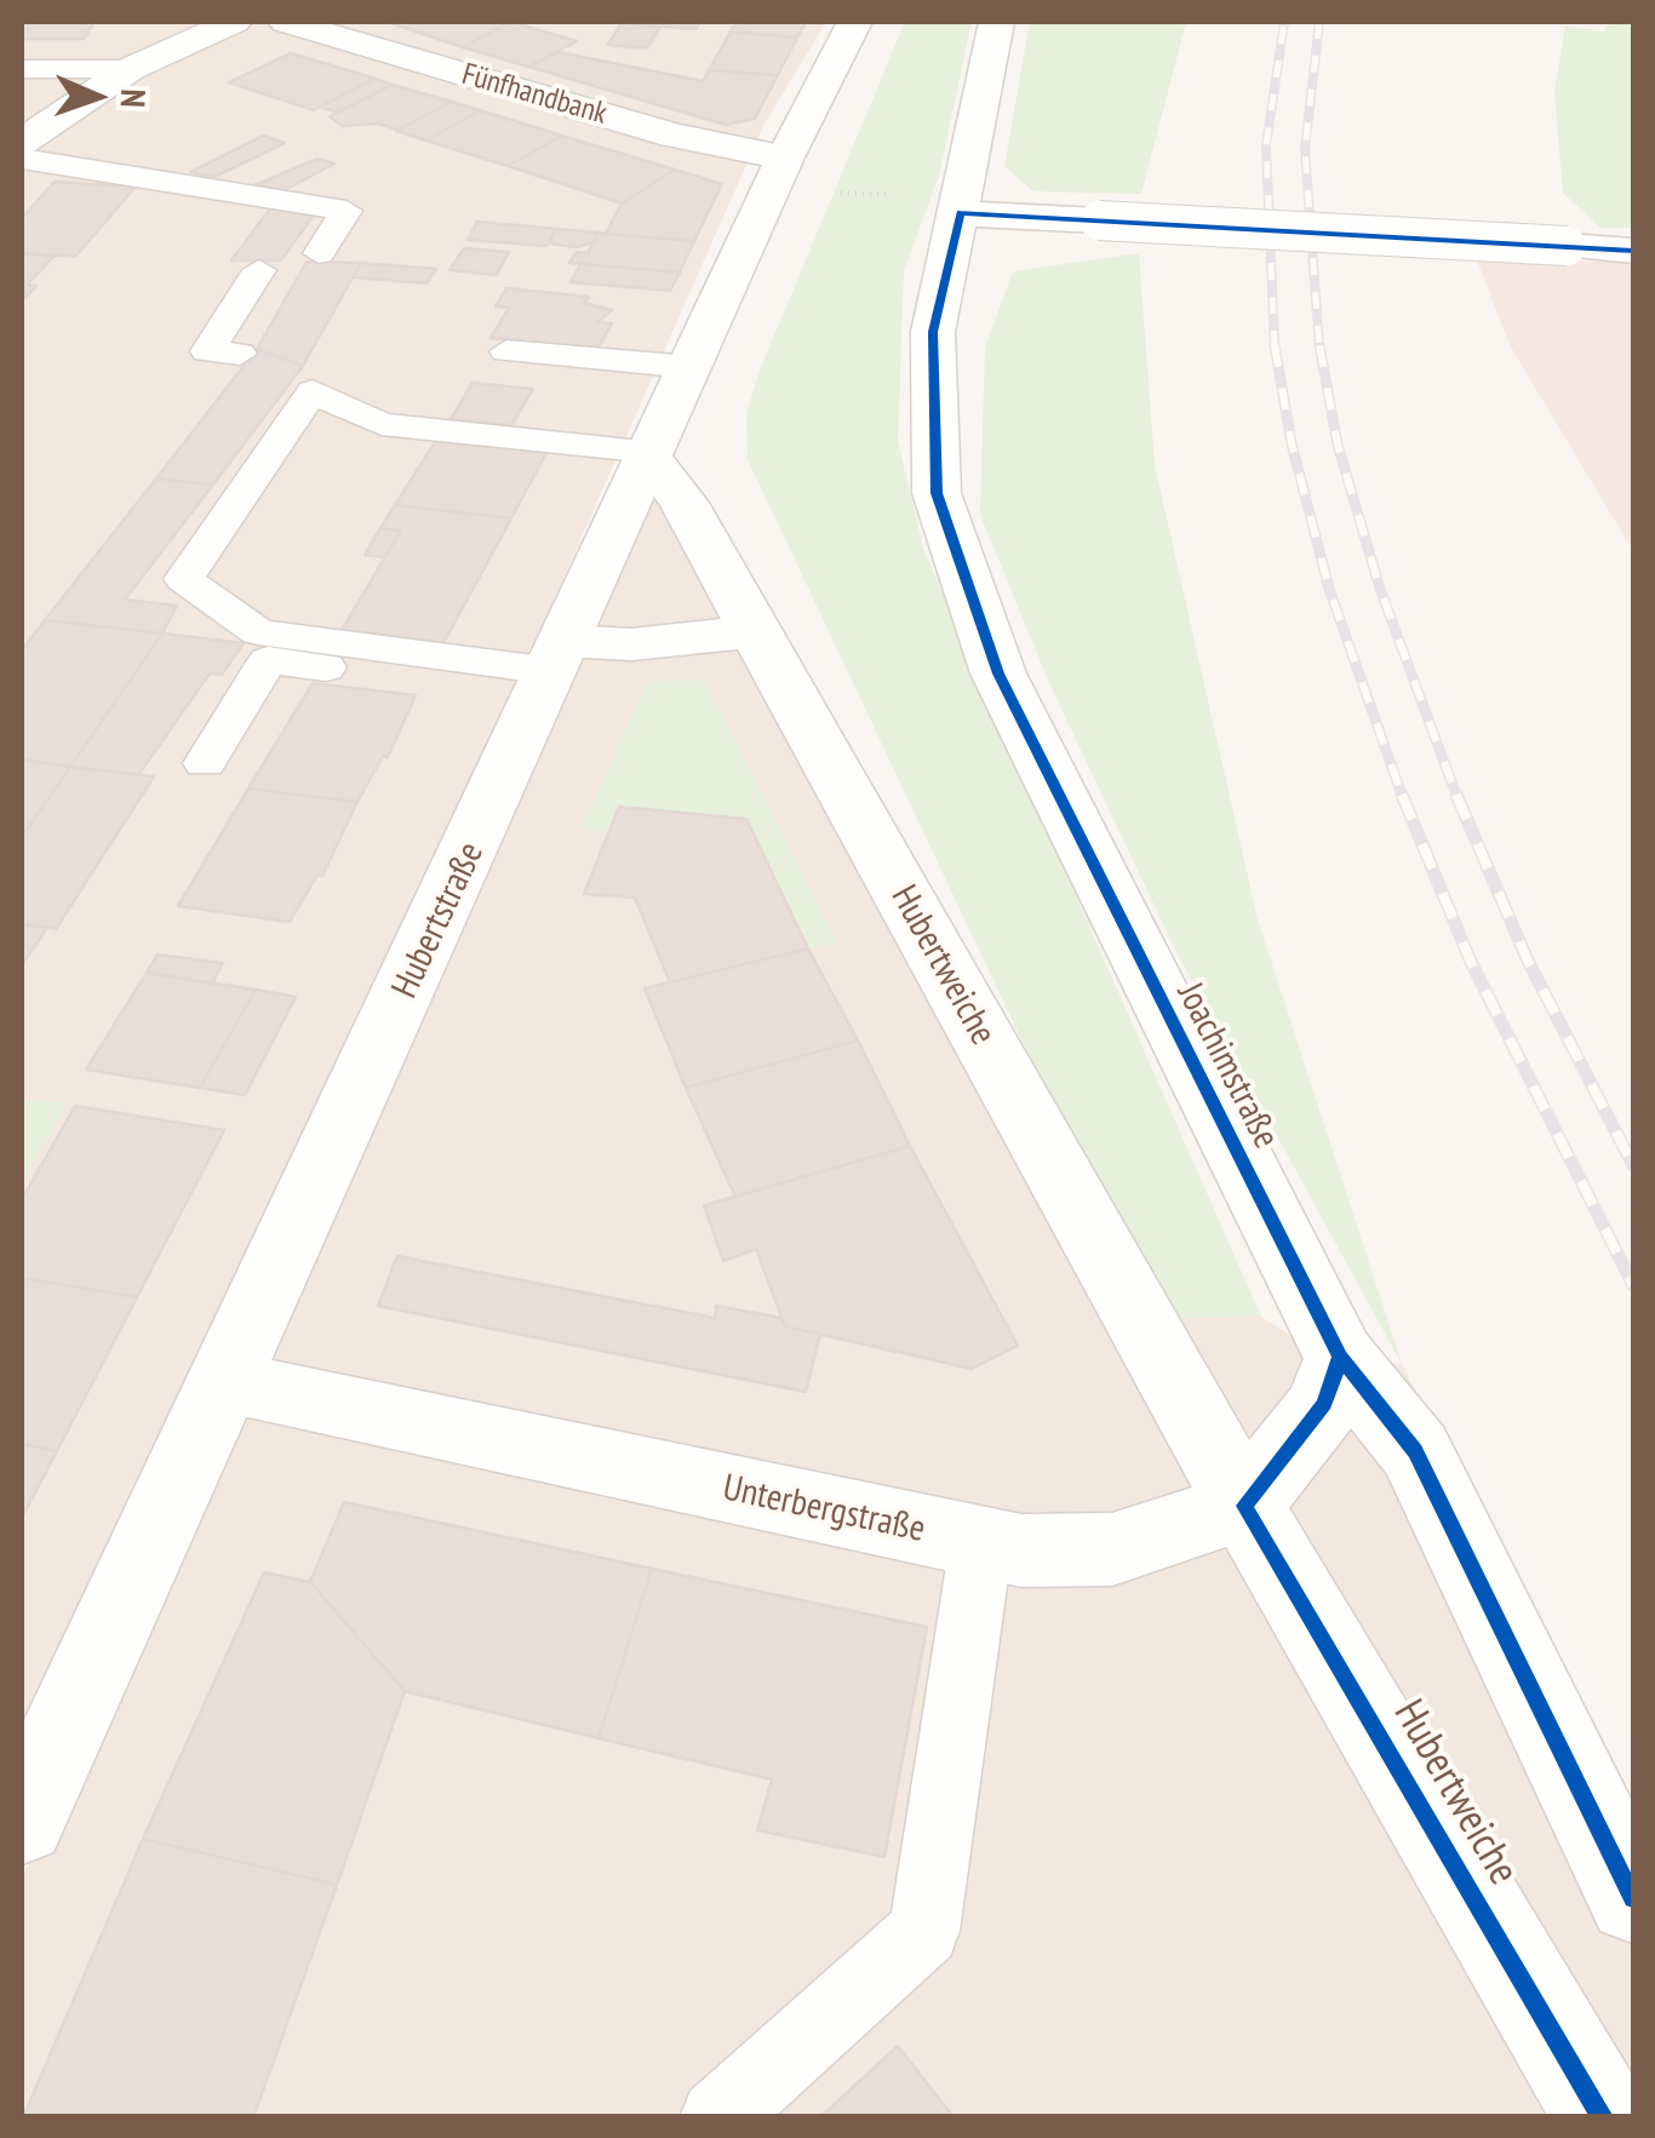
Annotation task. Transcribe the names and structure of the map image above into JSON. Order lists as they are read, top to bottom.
{
  "streets": {
    "street": [
      "Fünfhandbank",
      "Hubertstraße",
      "Hubertweiche",
      "Joachimstraße",
      "Unterbergstraße"
    ]
  },
  "crossings": [
    ["Fünfhandbank", "Hubertstraße"],
    ["Hubertstraße", "Hubertweiche"],
    ["Hubertstraße", "Unterbergstraße"],
    ["Hubertweiche", "Unterbergstraße"]
  ],
  "north": "right"
}
